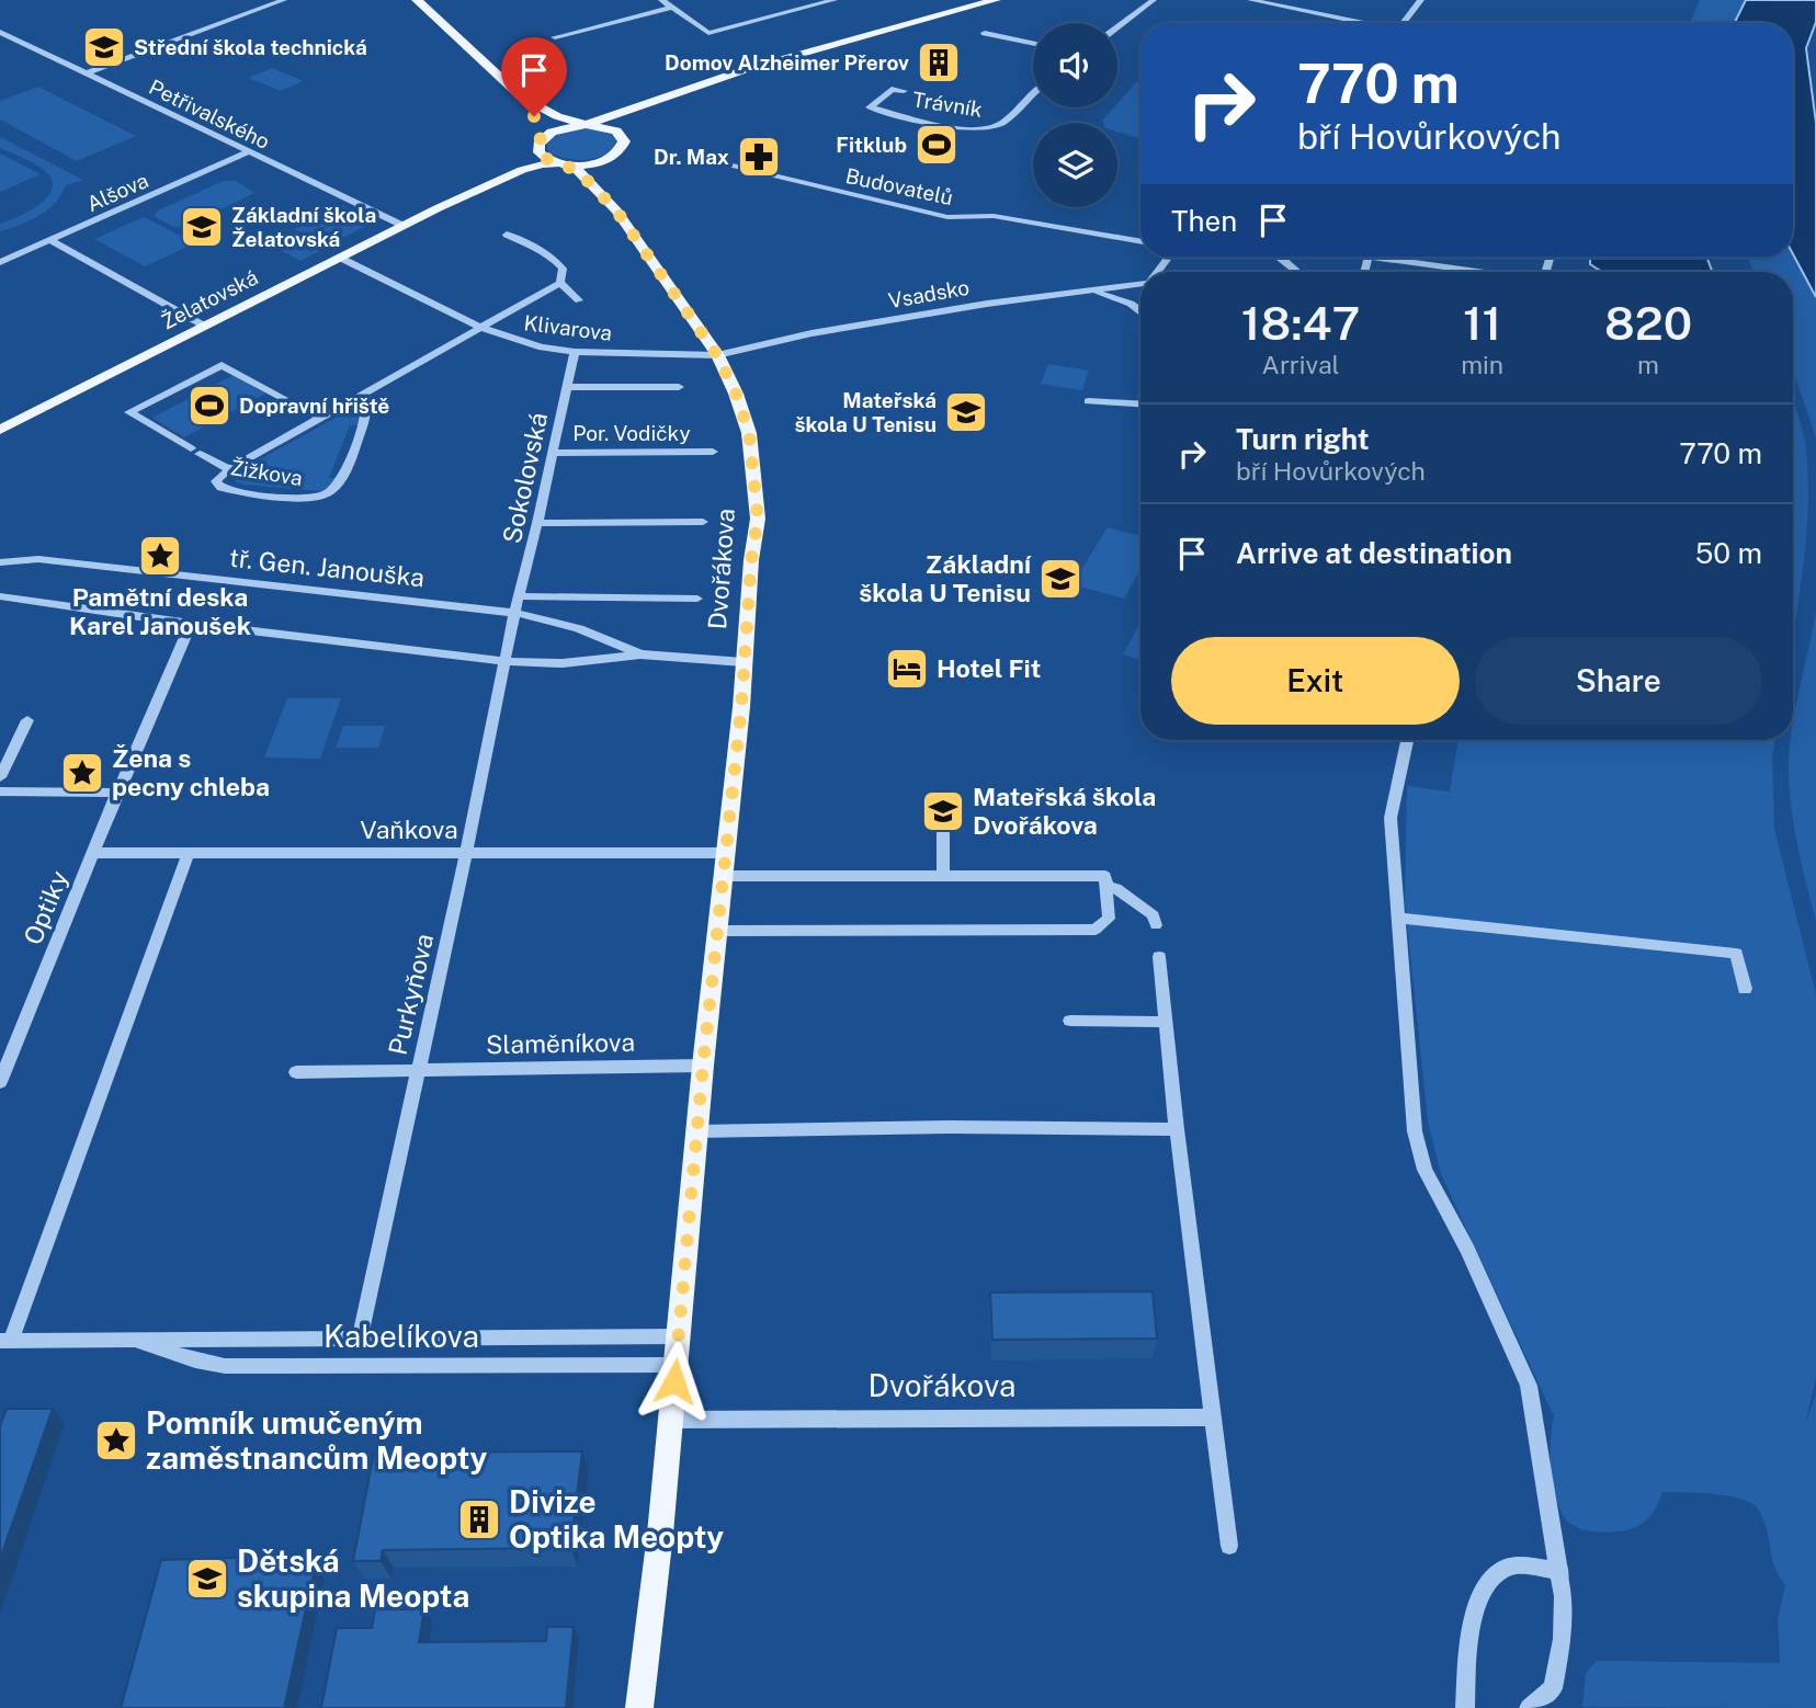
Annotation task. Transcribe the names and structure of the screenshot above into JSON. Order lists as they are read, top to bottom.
{
  "streets": {
    "main road": ["Želatovská", "Dvořákova"],
    "street": [
      "Trávník",
      "Petřivalského",
      "Budovatelů",
      "Alšova",
      "Vsadsko",
      "Klivarova",
      "Por. Vodičky",
      "Žižkova",
      "Sokolovská",
      "tř. Gen. Janouška",
      "Vaňkova",
      "Optiky",
      "Purkyňova",
      "Slaměníkova",
      "Kabelíkova"
    ]
  },
  "crossings": [
    ["Petřivalského", "Alšova"],
    ["Petřivalského", "Želatovská"],
    ["Vsadsko", "Klivarova"],
    ["Vsadsko", "Dvořákova"],
    ["Želatovská", "Klivarova"],
    ["Želatovská", "Dvořákova"],
    ["Klivarova", "Žižkova"],
    ["Klivarova", "Sokolovská"],
    ["Klivarova", "Dvořákova"],
    ["Por. Vodičky", "Sokolovská"],
    ["Sokolovská", "tř. Gen. Janouška"],
    ["Sokolovská", "Purkyňova"],
    ["tř. Gen. Janouška", "Dvořákova"],
    ["tř. Gen. Janouška", "Optiky"],
    ["tř. Gen. Janouška", "Purkyňova"],
    ["Dvořákova", "Vaňkova"],
    ["Dvořákova", "Slaměníkova"],
    ["Dvořákova", "Kabelíkova"],
    ["Vaňkova", "Optiky"],
    ["Vaňkova", "Purkyňova"],
    ["Purkyňova", "Slaměníkova"],
    ["Purkyňova", "Kabelíkova"]
  ],
  "places": {
    "school or university": [
      "Střední škola technická",
      "Základní škola Želatovská",
      "Mateřská škola U Tenisu",
      "Základní škola U Tenisu",
      "Mateřská škola Dvořákova",
      "Dětská skupina Meopta"
    ],
    "building": ["Domov Alzheimer Přerov", "Divize Optika Meopty"],
    "sports": ["Fitklub", "Dopravní hřiště"],
    "pharmacy": ["Dr. Max"],
    "place": ["Pamětní deska Karel Janoušek", "Žena s pecny chleba", "Pomník umučeným zaměstnancům Meopty"],
    "hotel": ["Hotel Fit"]
  },
  "page": {
    "turn": ["770 m", "bří Hovůrkových"],
    "then": "Then",
    "eta": [
      "18:47",
      "Arrival",
      "11",
      "min",
      "820",
      "m"
    ],
    "list": [
      {
        "name": "Turn right",
        "note": "bří Hovůrkových",
        "value": "770 m"
      },
      {
        "name": "Arrive at destination",
        "value": "50 m"
      }
    ],
    "buttons": ["Exit", "Share"]
  }
}
